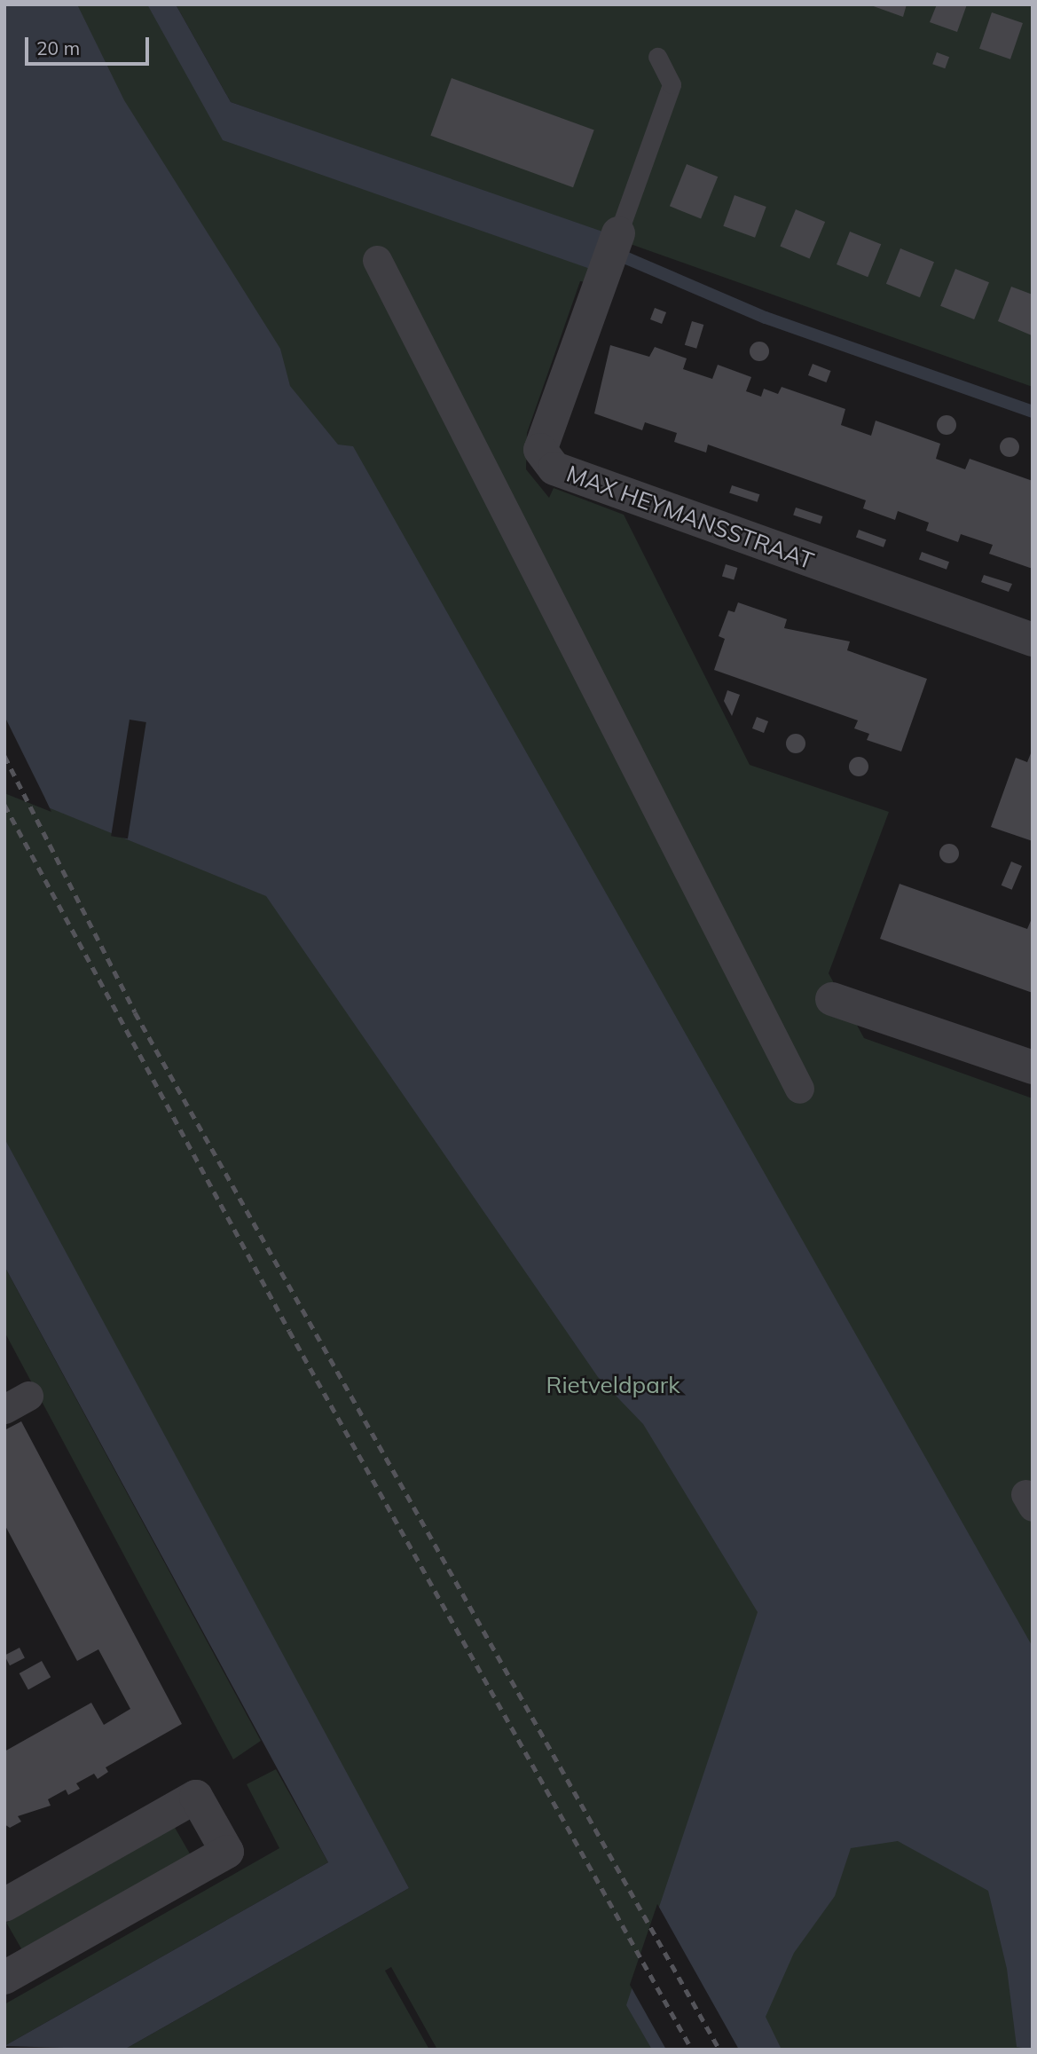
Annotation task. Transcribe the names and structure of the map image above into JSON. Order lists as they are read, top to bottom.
{
  "streets": {
    "street": ["MAX HEYMANSSTRAAT"]
  },
  "parks": ["Rietveldpark"],
  "scale_bar": "20 m"
}
